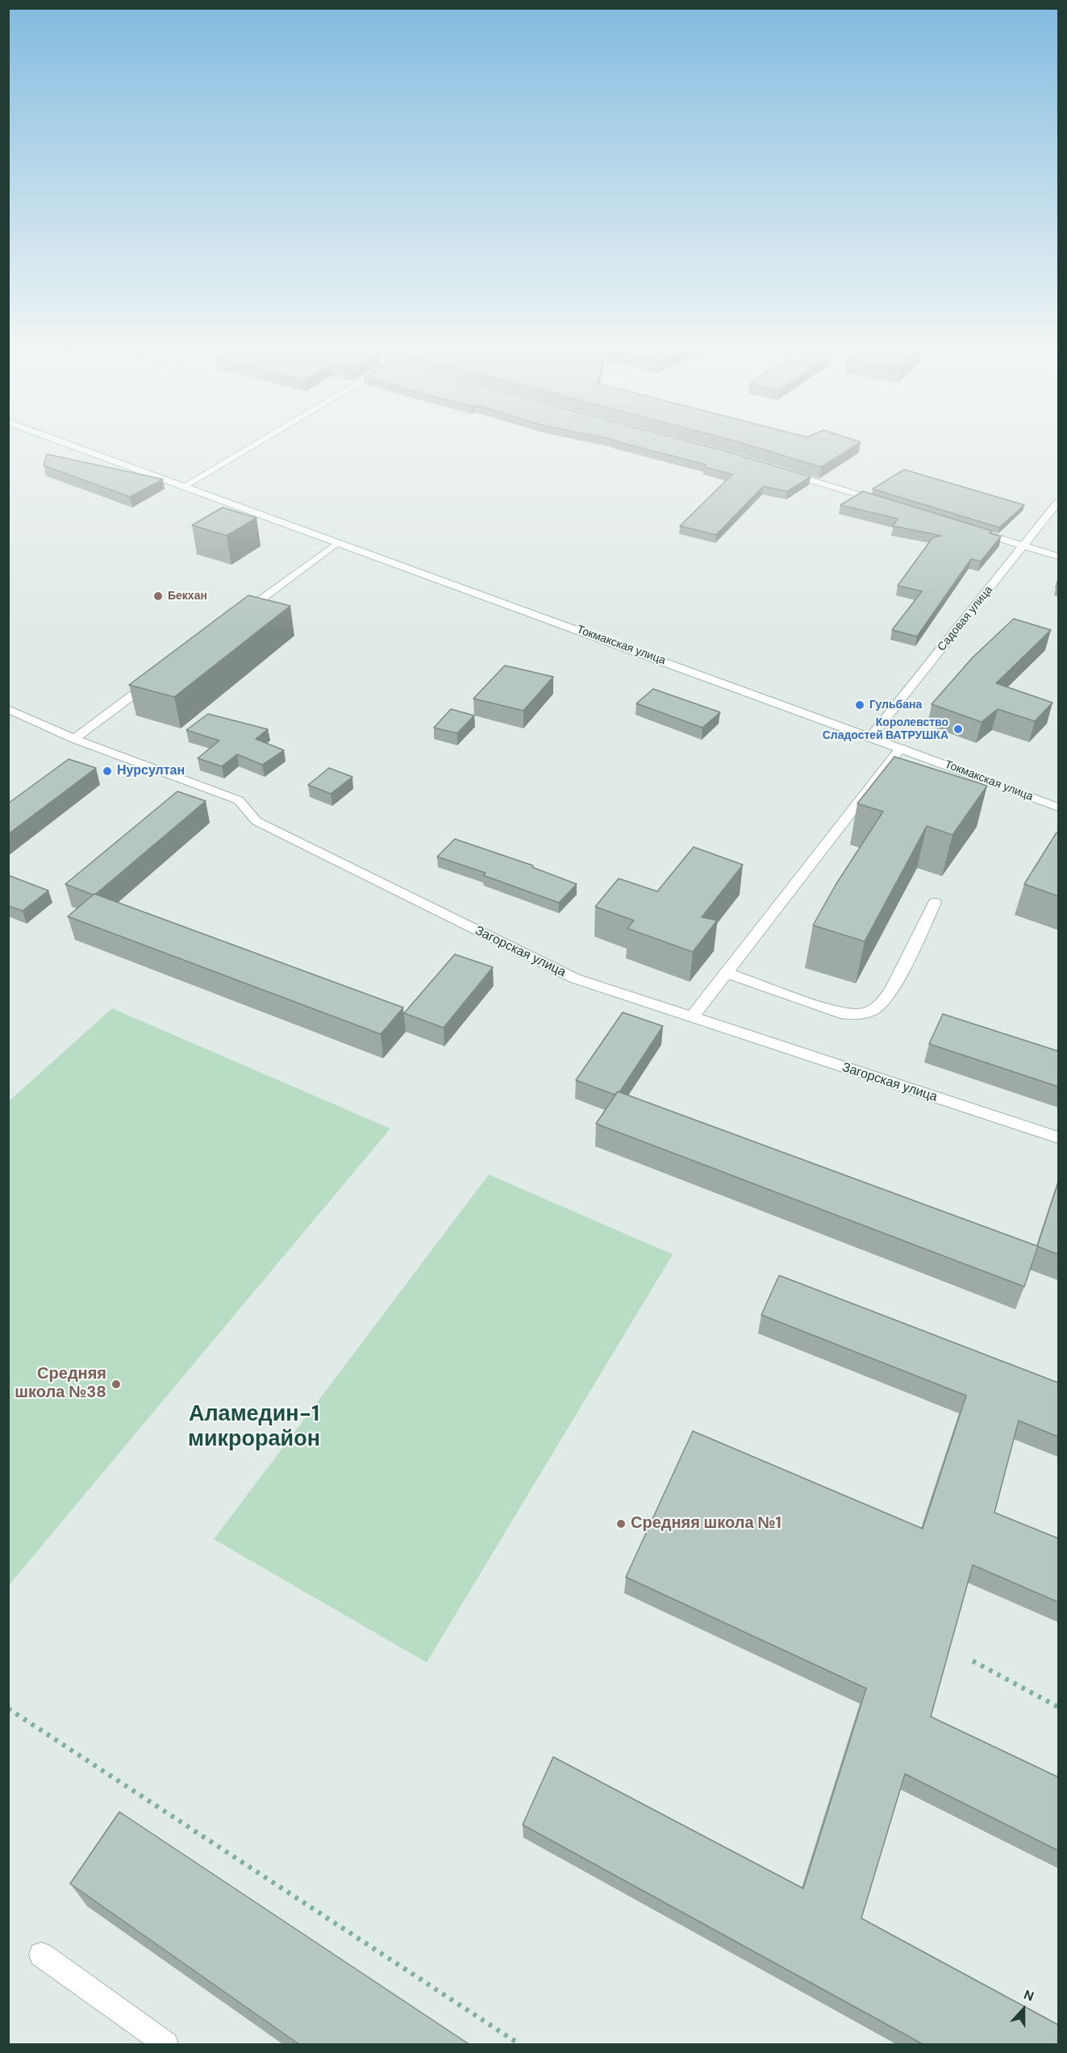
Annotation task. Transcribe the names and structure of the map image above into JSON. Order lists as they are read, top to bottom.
{
  "streets": {
    "street": ["Садовая улица", "Токмакская улица", "Загорская улица"]
  },
  "crossings": [
    ["Садовая улица", "Токмакская улица"]
  ],
  "districts": ["Аламедин-1 микрорайон"],
  "places": [
    "Бекхан",
    "Гульбана",
    "Королевство Сладостей ВАТРУШКА",
    "Нурсултан",
    "Средняя школа №38",
    "Средняя школа №1"
  ],
  "north": "top"
}
